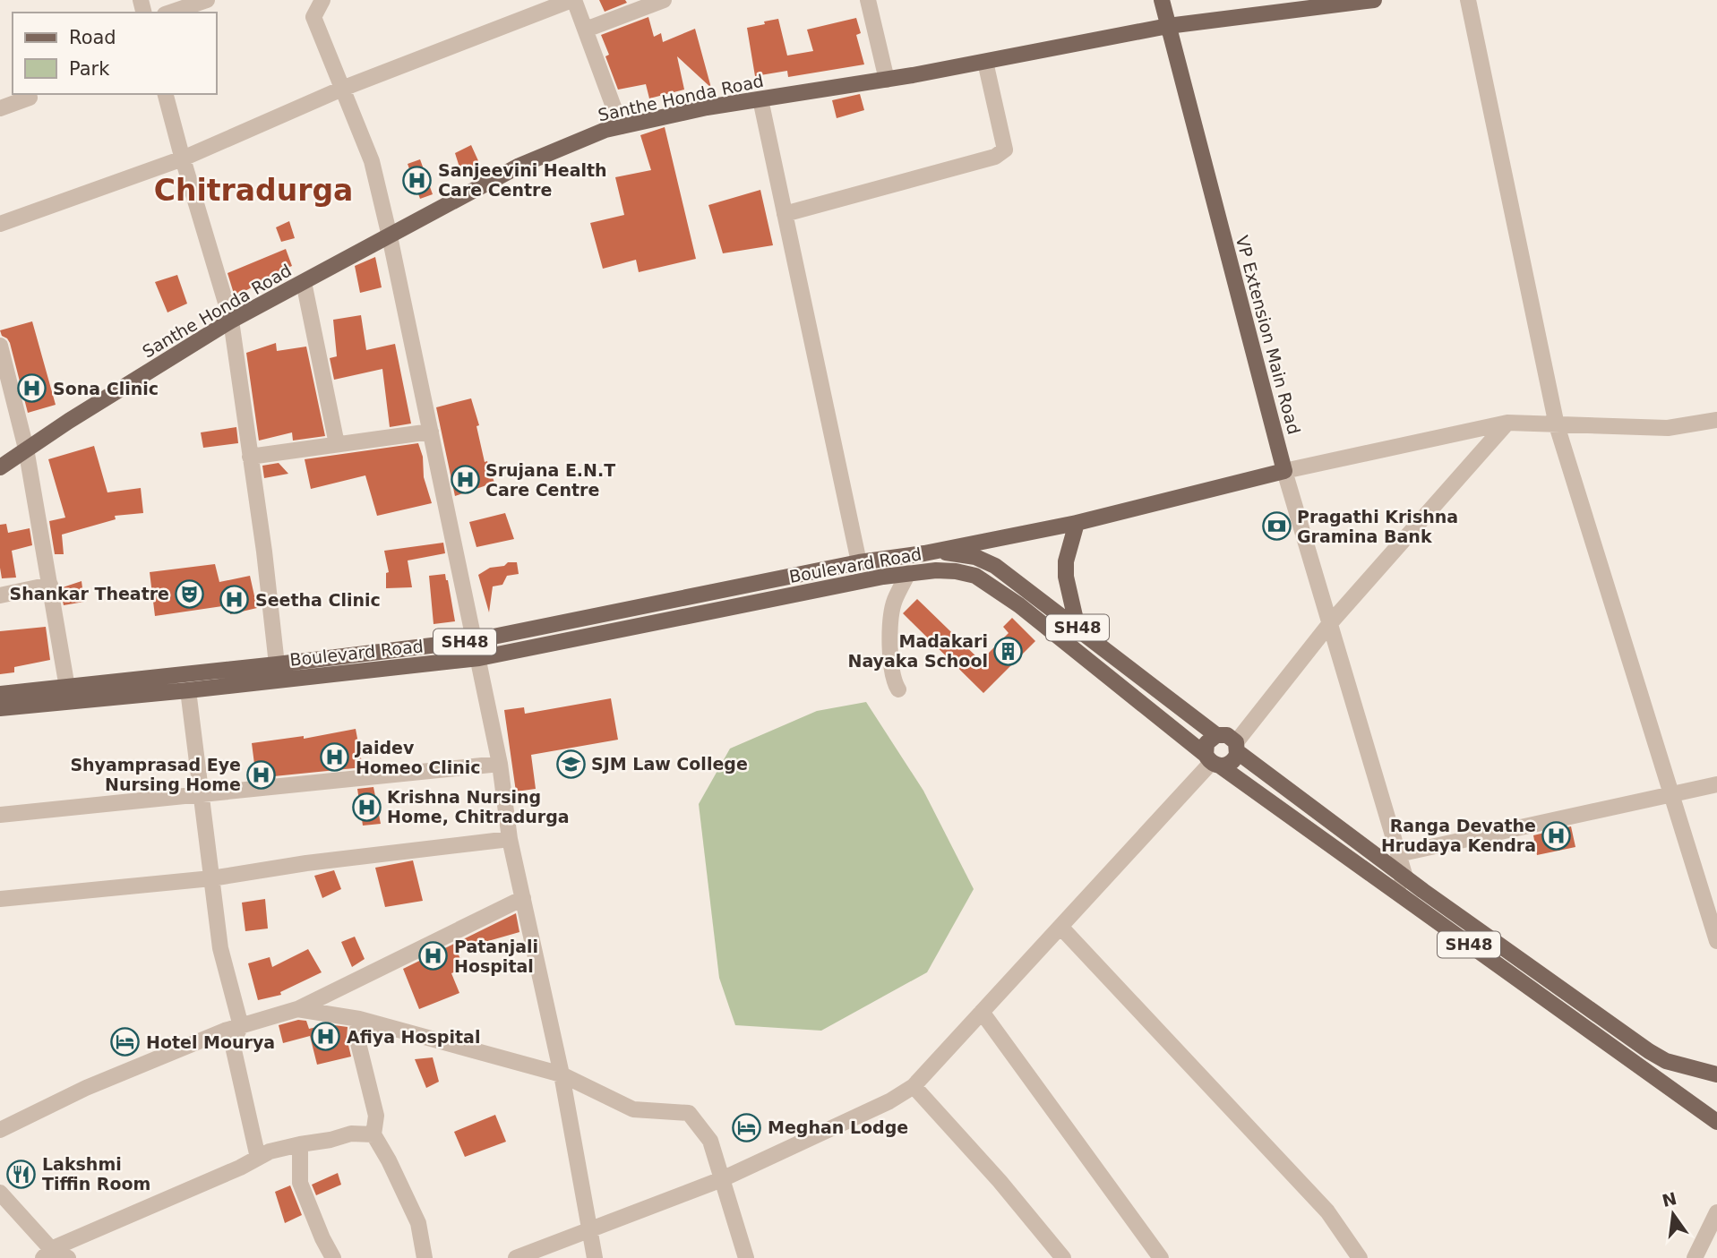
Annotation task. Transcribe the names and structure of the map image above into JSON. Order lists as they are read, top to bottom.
{
  "streets": {
    "main road": [
      "Santhe Honda Road",
      "VP Extension Main Road",
      "Boulevard Road",
      "SH48"
    ]
  },
  "crossings": [
    ["Santhe Honda Road", "VP Extension Main Road"],
    ["Boulevard Road", "SH48"]
  ],
  "districts": ["Chitradurga"],
  "places": {
    "hospital": [
      "Sanjeevini Health Care Centre",
      "Sona Clinic",
      "Srujana E.N.T Care Centre",
      "Seetha Clinic",
      "Jaidev Homeo Clinic",
      "Shyamprasad Eye Nursing Home",
      "Krishna Nursing Home, Chitradurga",
      "Ranga Devathe Hrudaya Kendra",
      "Patanjali Hospital",
      "Afiya Hospital"
    ],
    "bank": ["Pragathi Krishna Gramina Bank"],
    "theatre": ["Shankar Theatre"],
    "building": ["Madakari Nayaka School"],
    "school or university": ["SJM Law College"],
    "hotel": ["Hotel Mourya", "Meghan Lodge"],
    "restaurant": ["Lakshmi Tiffin Room"]
  },
  "legend": ["Road", "Park"],
  "north": "top"
}
